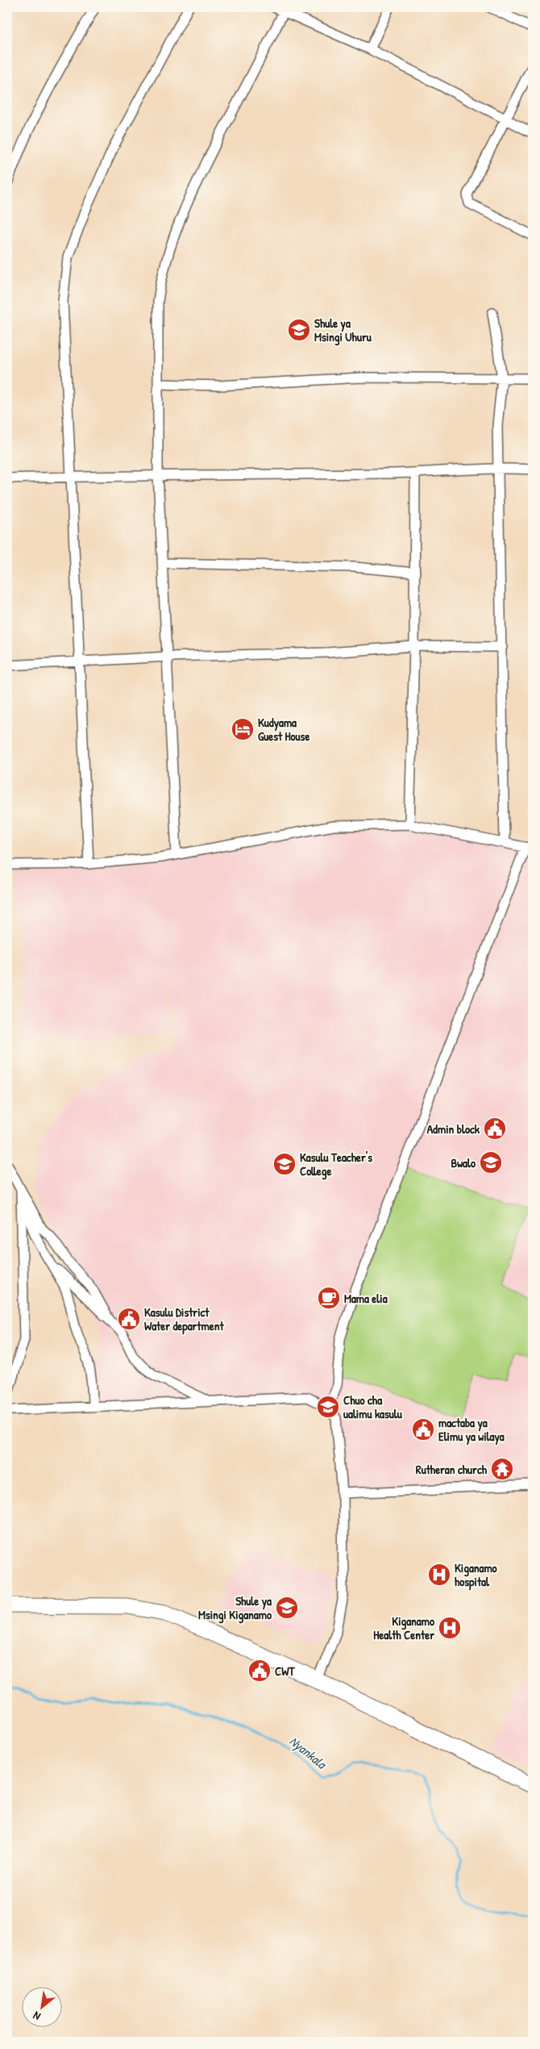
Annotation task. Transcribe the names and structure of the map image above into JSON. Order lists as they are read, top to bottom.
{
  "water": ["Nyankala"],
  "places": {
    "school or university": [
      "Shule ya Msingi Uhuru",
      "Bwalo",
      "Kasulu Teacher's College",
      "Chuo cha ualimu kasulu",
      "Shule ya Msingi Kiganamo"
    ],
    "hotel": ["Kudyama Guest House"],
    "public building": [
      "Admin block",
      "Kasulu District Water department",
      "mactaba ya Elimu ya wilaya",
      "CWT"
    ],
    "cafe": ["Mama elia"],
    "temple": ["Rutheran church"],
    "hospital": ["Kiganamo hospital", "Kiganamo Health Center"]
  },
  "north": "bottom left"
}
